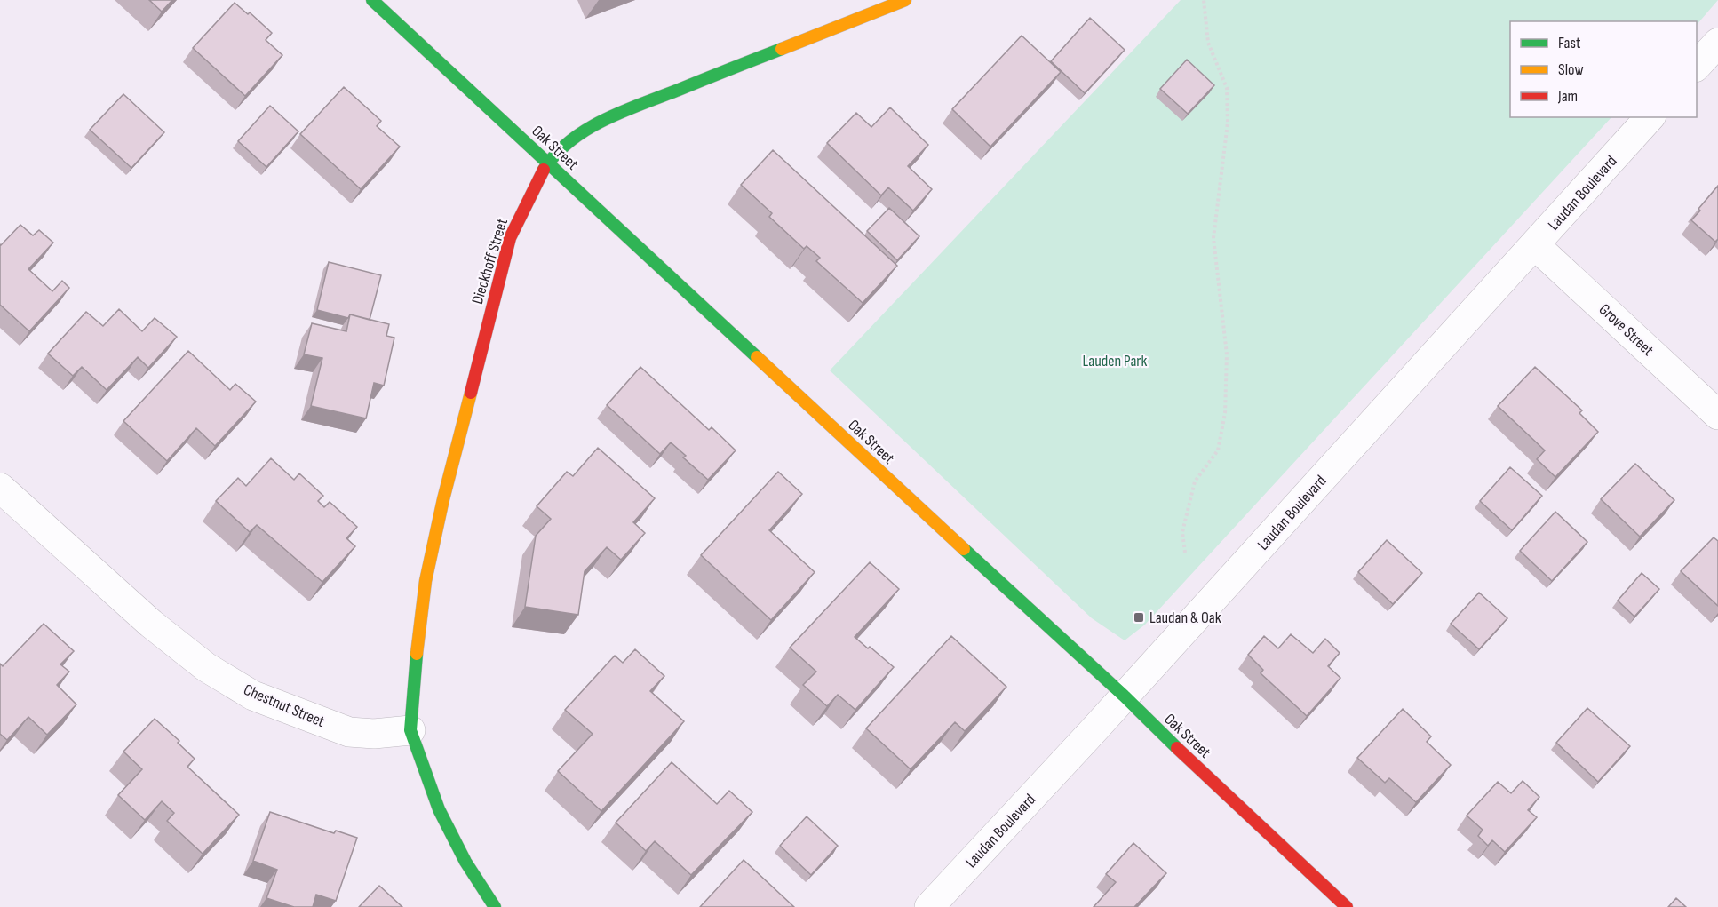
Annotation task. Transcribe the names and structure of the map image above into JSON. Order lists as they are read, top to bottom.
{
  "streets": {
    "street": [
      "Oak Street",
      "Laudan Boulevard",
      "Dieckhoff Street",
      "Grove Street",
      "Chestnut Street"
    ]
  },
  "crossings": [
    ["Oak Street", "Laudan Boulevard"],
    ["Oak Street", "Dieckhoff Street"],
    ["Laudan Boulevard", "Grove Street"],
    ["Dieckhoff Street", "Chestnut Street"]
  ],
  "parks": ["Lauden Park"],
  "places": {
    "transit": ["Laudan & Oak"]
  },
  "legend": ["Fast", "Slow", "Jam"]
}
